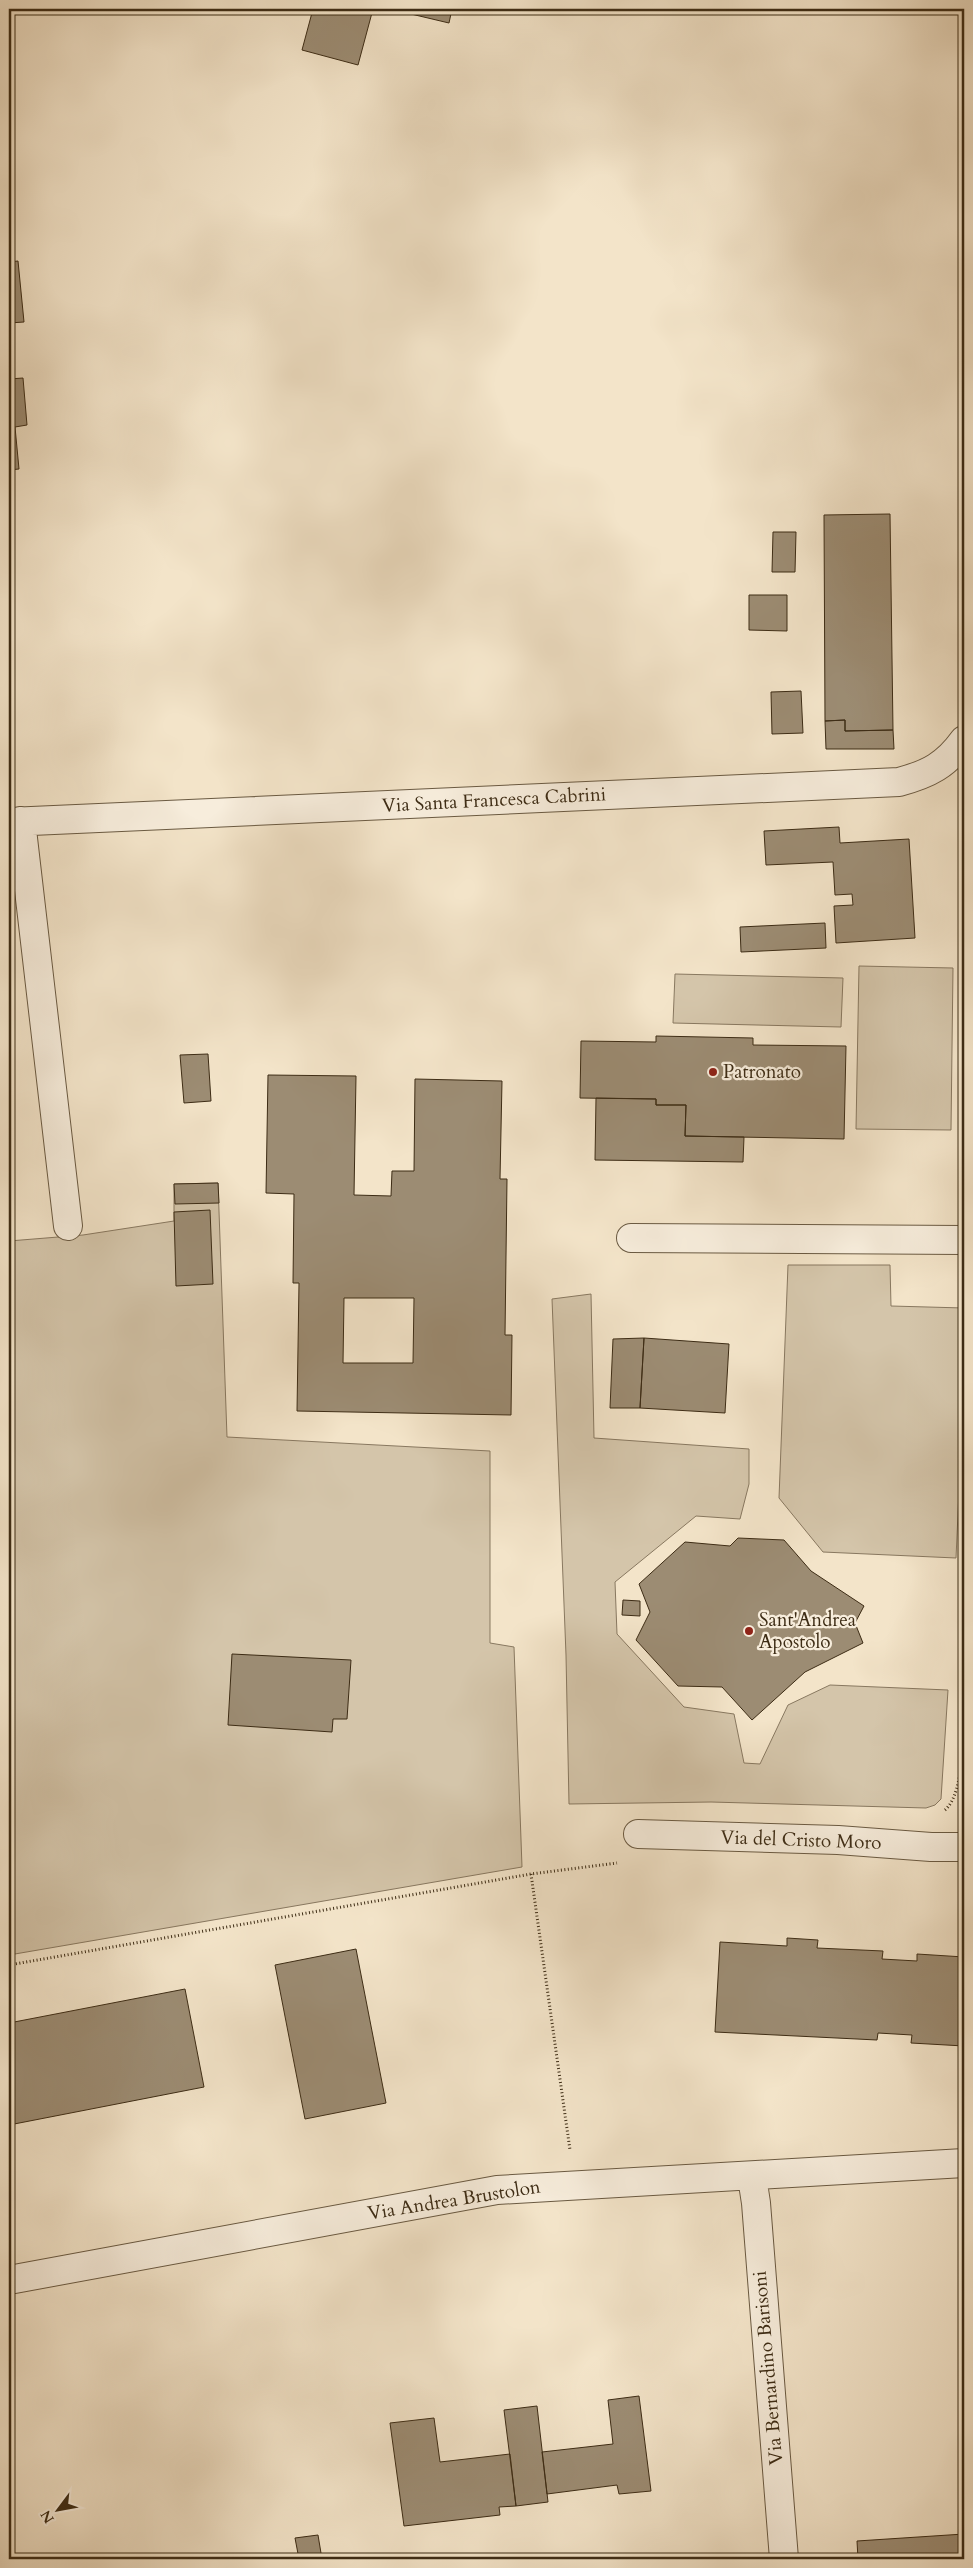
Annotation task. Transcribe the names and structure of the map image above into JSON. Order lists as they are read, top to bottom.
{
  "streets": {
    "street": [
      "Via Santa Francesca Cabrini",
      "Via del Cristo Moro",
      "Via Andrea Brustolon",
      "Via Bernardino Barisoni"
    ]
  },
  "crossings": [
    ["Via Andrea Brustolon", "Via Bernardino Barisoni"]
  ],
  "places": ["Patronato", "Sant'Andrea Apostolo"],
  "north": "bottom left"
}
